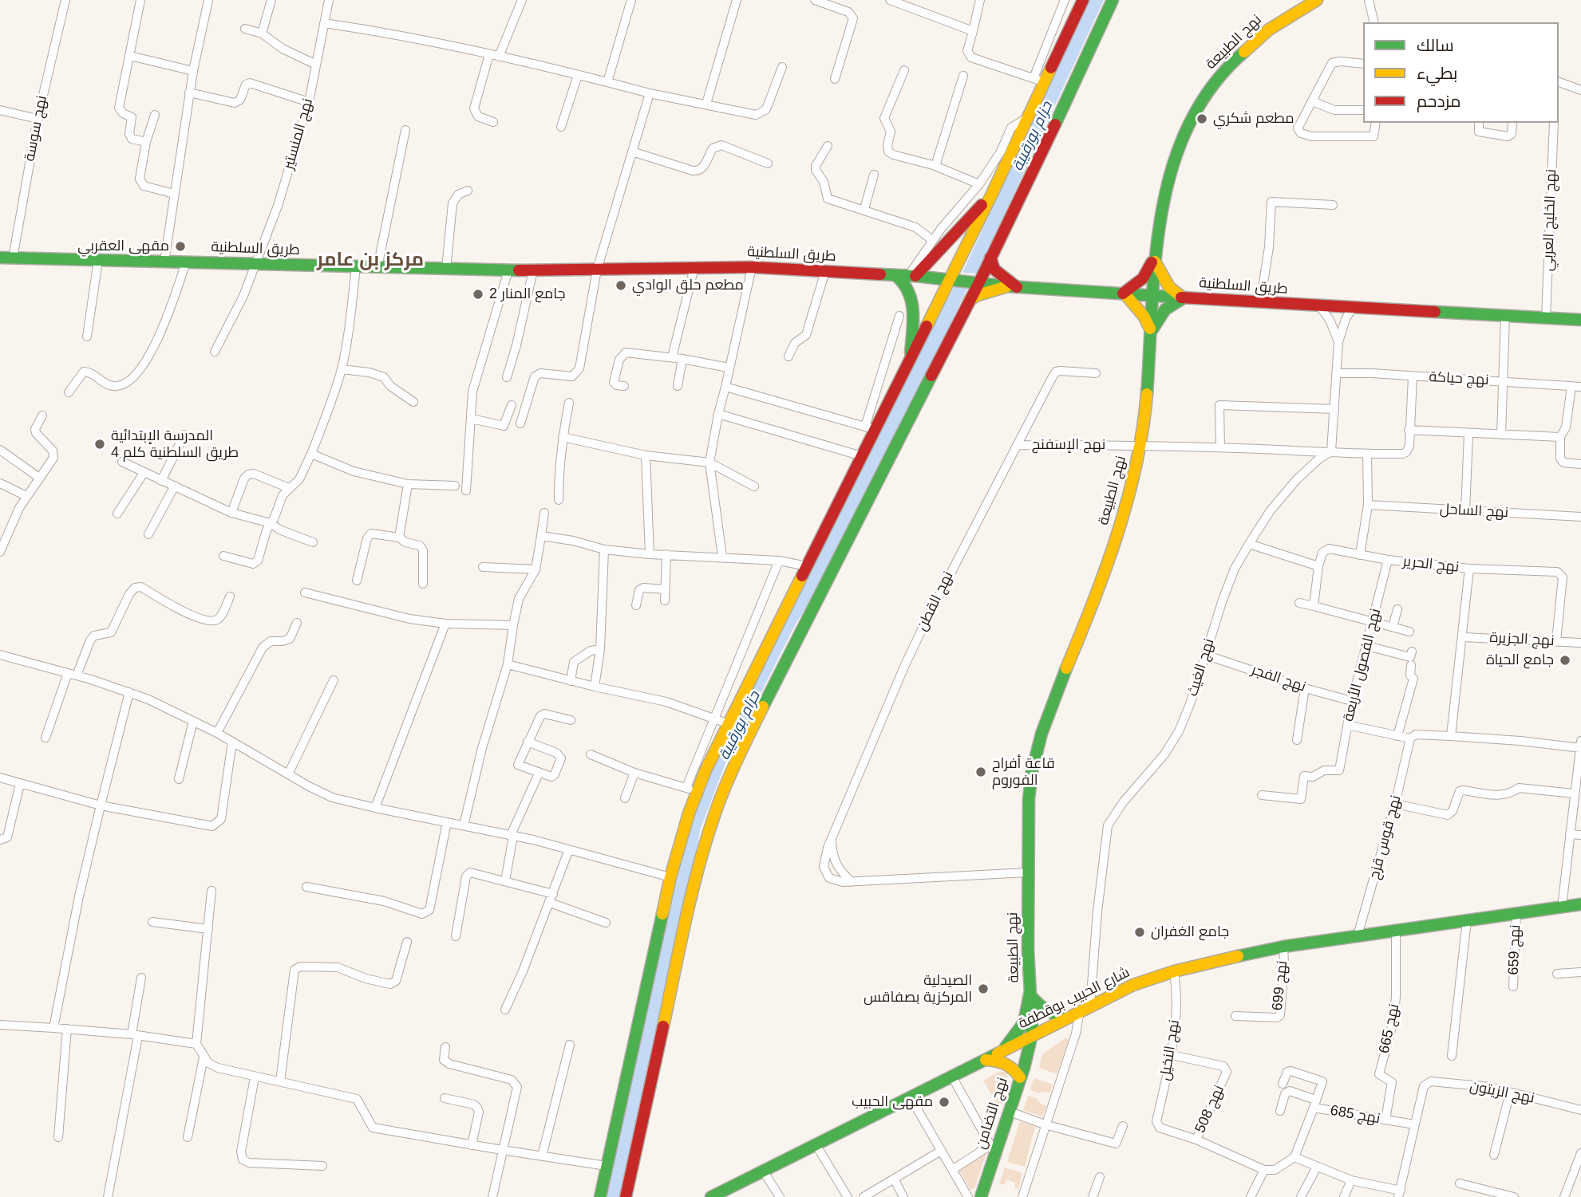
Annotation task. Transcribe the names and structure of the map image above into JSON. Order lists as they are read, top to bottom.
{
  "streets": {
    "main road": [
      "نهج الطبيعة",
      "طريق السلطنية",
      "شارع الحبيب بوقطفة",
      "نهج التضامن"
    ],
    "street": [
      "نهج سوسة",
      "نهج المنستير",
      "نهج الخليج العربي",
      "نهج حياكة",
      "نهج الإسفنج",
      "نهج الساحل",
      "نهج الحرير",
      "نهج القطن",
      "نهج الجزيرة",
      "نهج الفصول الأربعة",
      "نهج الغيث",
      "نهج الفجر",
      "نهج قوس قزح",
      "نهج 659",
      "نهج 699",
      "نهج 665",
      "نهج النخيل",
      "نهج الزيتون",
      "نهج 508",
      "نهج 685"
    ]
  },
  "crossings": [
    ["نهج الطبيعة", "طريق السلطنية"],
    ["نهج الطبيعة", "نهج الإسفنج"],
    ["نهج الطبيعة", "نهج القطن"],
    ["نهج الطبيعة", "شارع الحبيب بوقطفة"],
    ["نهج الطبيعة", "نهج التضامن"],
    ["نهج سوسة", "طريق السلطنية"],
    ["نهج المنستير", "طريق السلطنية"],
    ["نهج الخليج العربي", "طريق السلطنية"],
    ["نهج الإسفنج", "نهج القطن"],
    ["نهج الإسفنج", "نهج الغيث"],
    ["نهج الحرير", "نهج الجزيرة"],
    ["نهج الحرير", "نهج الفصول الأربعة"],
    ["نهج الفصول الأربعة", "نهج الفجر"],
    ["نهج الغيث", "نهج الفجر"],
    ["نهج الغيث", "شارع الحبيب بوقطفة"],
    ["نهج قوس قزح", "شارع الحبيب بوقطفة"],
    ["نهج 659", "شارع الحبيب بوقطفة"],
    ["نهج 699", "شارع الحبيب بوقطفة"],
    ["شارع الحبيب بوقطفة", "نهج 665"],
    ["شارع الحبيب بوقطفة", "نهج النخيل"],
    ["شارع الحبيب بوقطفة", "نهج التضامن"],
    ["نهج 665", "نهج 685"],
    ["نهج النخيل", "نهج 508"],
    ["نهج الزيتون", "نهج 685"]
  ],
  "districts": ["مركز بن عامر"],
  "water": ["حزام بورقيبة"],
  "places": [
    "مطعم شكري",
    "مقهى العقربي",
    "مطعم حلق الوادي",
    "جامع المنار 2",
    "المدرسة الإبتدائية طريق السلطنية كلم 4",
    "جامع الحياة",
    "قاعة أفراح الفوروم",
    "جامع الغفران",
    "الصيدلية المركزية بصفاقس",
    "مقهى الحبيب"
  ],
  "legend": ["سالك", "بطيء", "مزدحم"]
}
